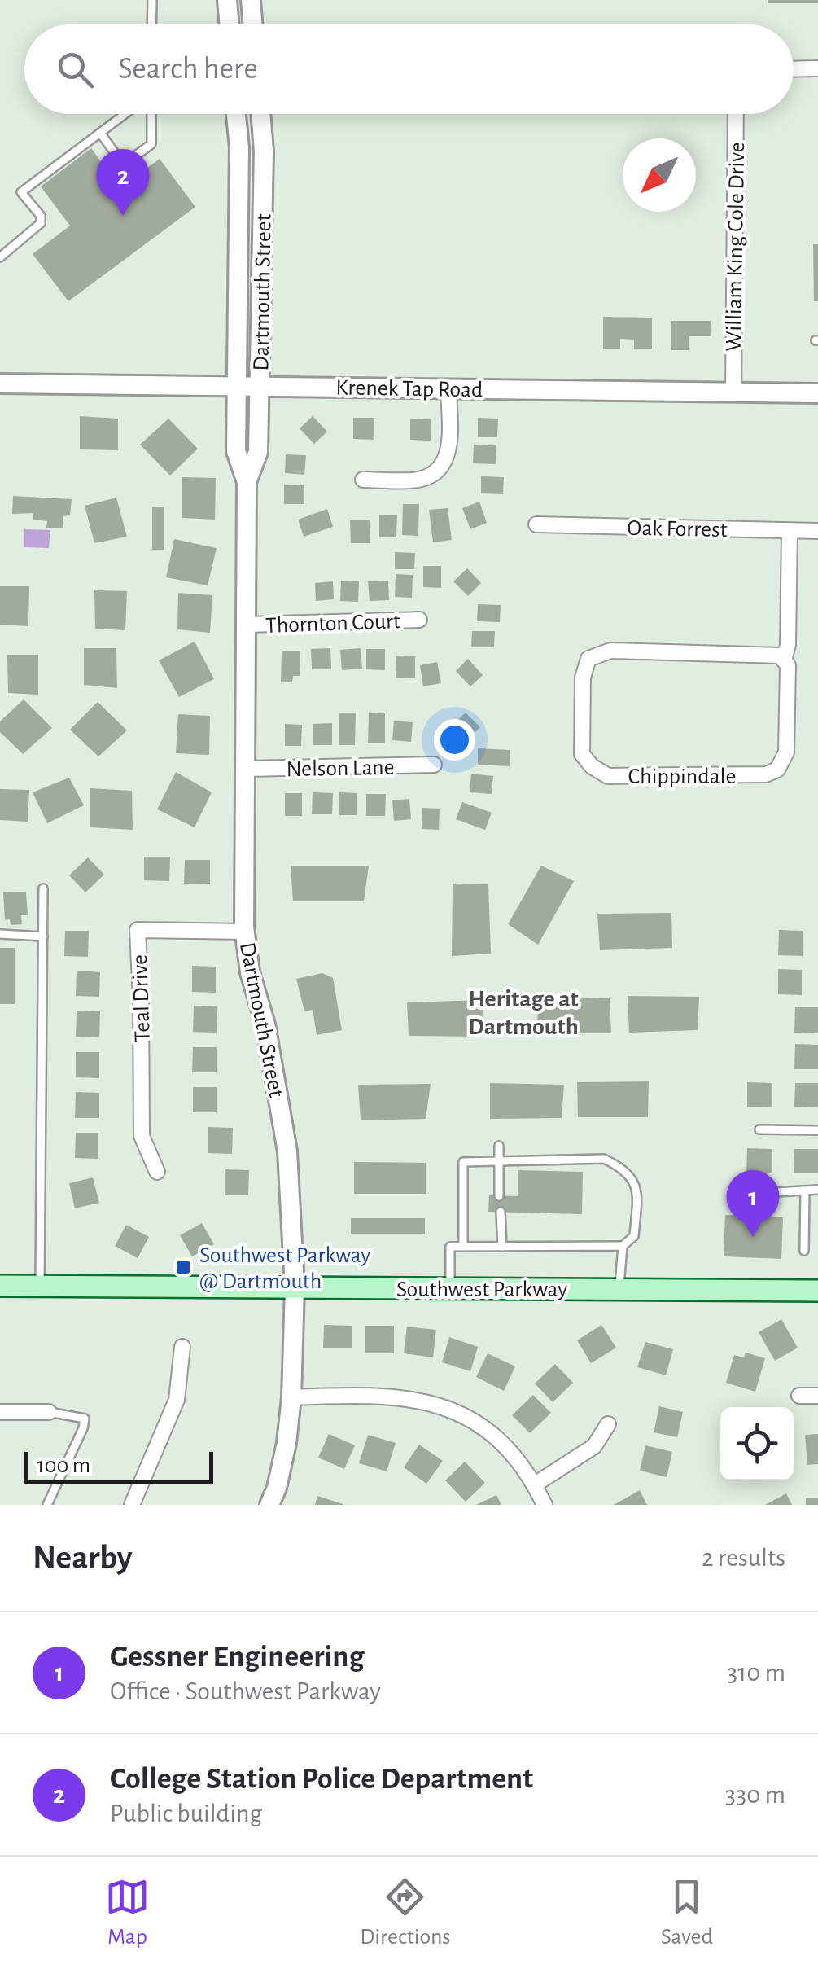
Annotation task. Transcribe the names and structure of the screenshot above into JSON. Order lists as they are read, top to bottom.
{
  "streets": {
    "main road": ["Southwest Parkway"],
    "street": [
      "William King Cole Drive",
      "Dartmouth Street",
      "Krenek Tap Road",
      "Oak Forrest",
      "Thornton Court",
      "Nelson Lane",
      "Chippindale",
      "Teal Drive"
    ]
  },
  "crossings": [
    ["William King Cole Drive", "Krenek Tap Road"],
    ["Dartmouth Street", "Krenek Tap Road"],
    ["Dartmouth Street", "Thornton Court"],
    ["Dartmouth Street", "Nelson Lane"],
    ["Dartmouth Street", "Teal Drive"],
    ["Dartmouth Street", "Southwest Parkway"],
    ["Oak Forrest", "Chippindale"]
  ],
  "districts": ["Heritage at Dartmouth"],
  "places": {
    "transit": ["Southwest Parkway @ Dartmouth"]
  },
  "scale_bar": "100 m",
  "north": "bottom left",
  "page": {
    "search": "Search here",
    "pins": ["2", "1"],
    "scale": "100 m",
    "heading": ["Nearby", "2 results"],
    "list": [
      {
        "mark": "1",
        "name": "Gessner Engineering",
        "note": "Office · Southwest Parkway",
        "value": "310 m"
      },
      {
        "mark": "2",
        "name": "College Station Police Department",
        "note": "Public building",
        "value": "330 m"
      }
    ],
    "nav": ["Map", "Directions", "Saved"]
  }
}
